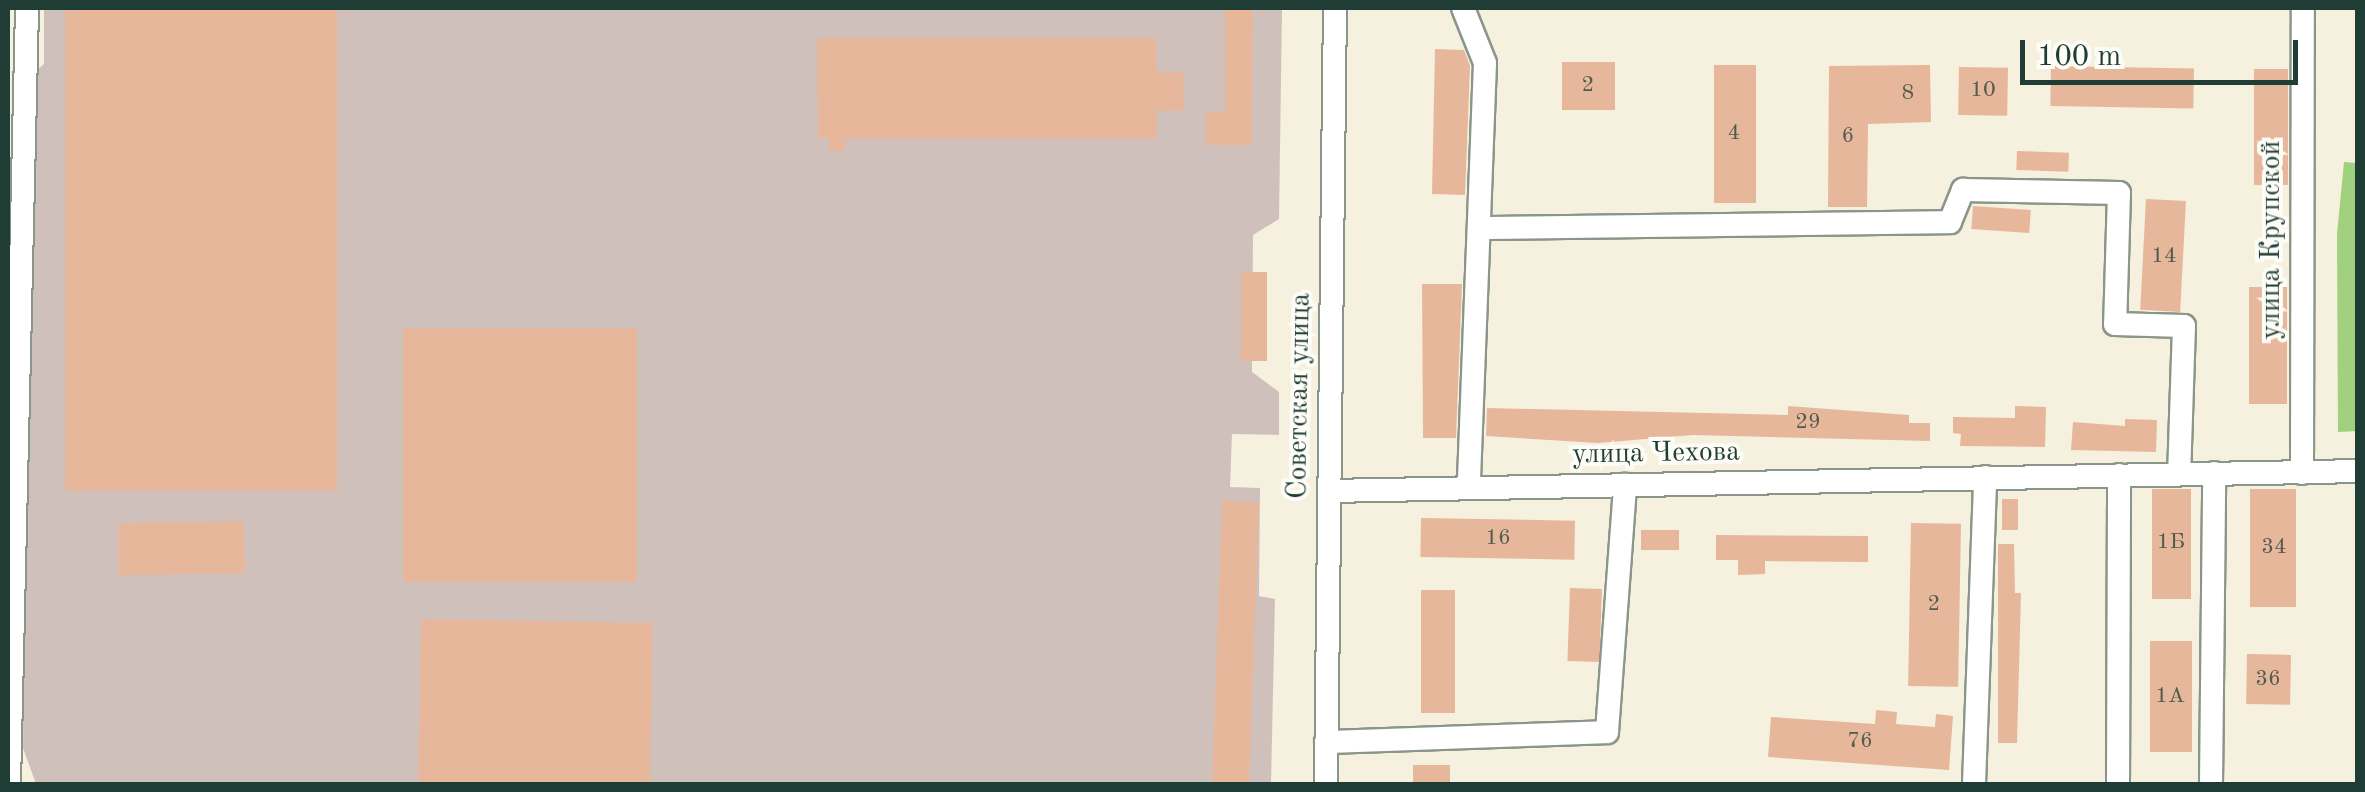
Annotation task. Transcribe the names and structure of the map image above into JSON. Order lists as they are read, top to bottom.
{
  "streets": {
    "street": ["улица Крупской", "Советская улица", "улица Чехова"]
  },
  "crossings": [
    ["Советская улица", "улица Чехова"]
  ],
  "house_numbers": [
    "2",
    "10",
    "8",
    "4",
    "6",
    "14",
    "29",
    "16",
    "1Б",
    "34",
    "2",
    "36",
    "1А",
    "76"
  ],
  "scale_bar": "100 m"
}
